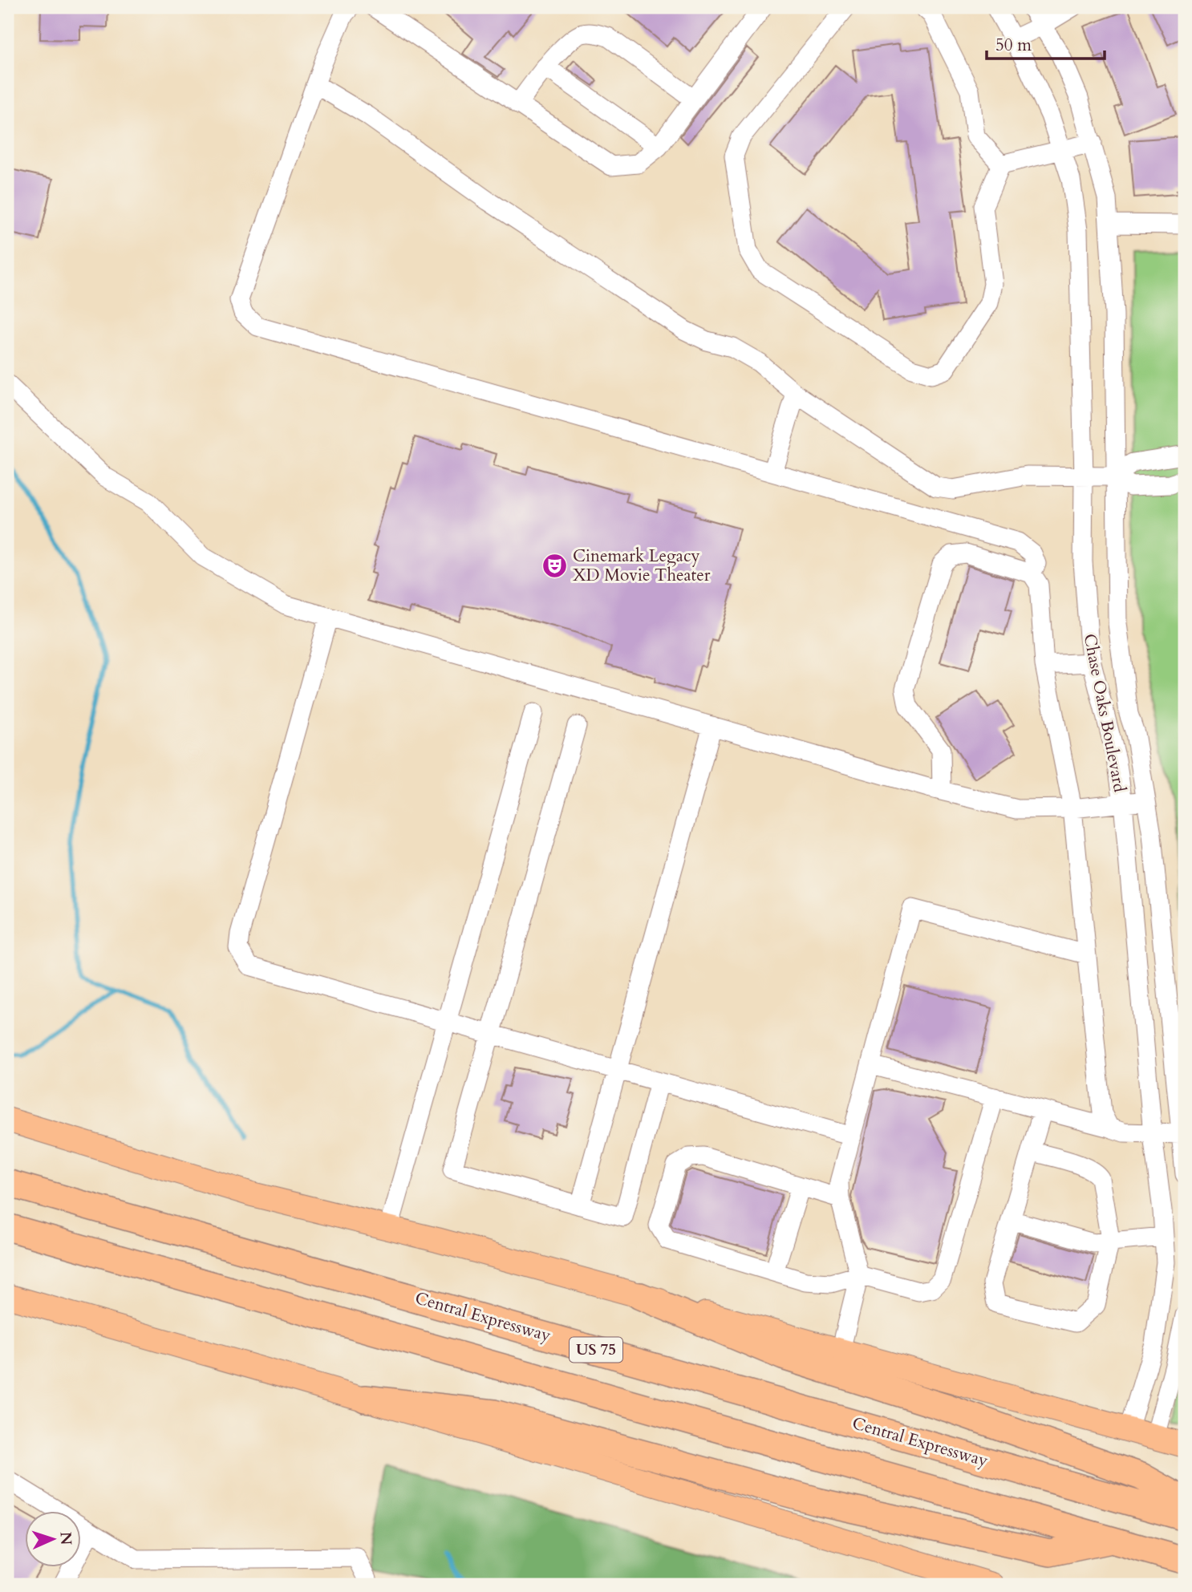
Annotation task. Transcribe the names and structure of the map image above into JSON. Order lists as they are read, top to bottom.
{
  "streets": {
    "highway": ["Central Expressway", "US 75"],
    "street": ["Chase Oaks Boulevard"]
  },
  "places": {
    "theatre": ["Cinemark Legacy XD Movie Theater"]
  },
  "scale_bar": "50 m",
  "north": "right"
}
